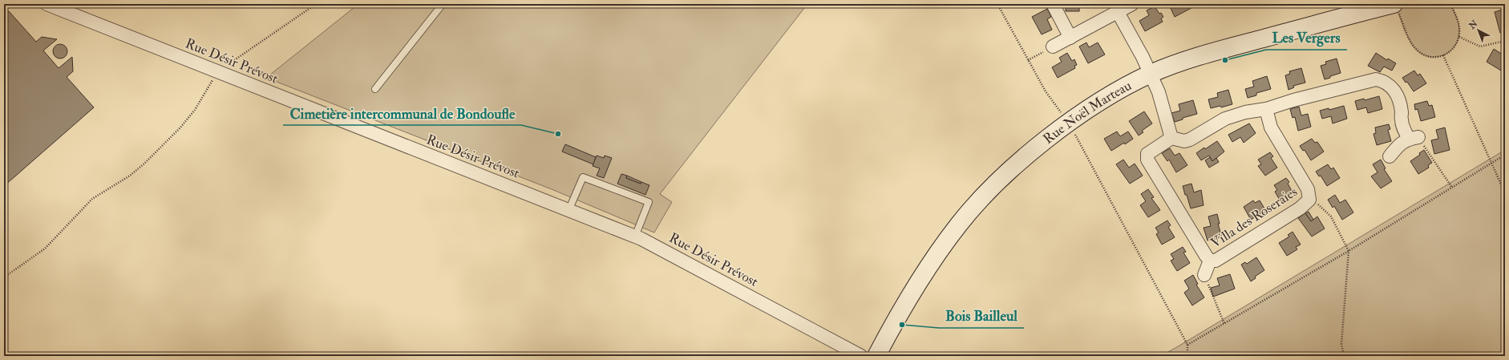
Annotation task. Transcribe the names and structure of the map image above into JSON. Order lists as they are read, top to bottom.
{
  "streets": {
    "street": ["Rue Désir Prévost", "Rue Noël Marteau", "Villa des Roseraies"]
  },
  "places": ["Les Vergers", "Cimetière intercommunal de Bondoufle", "Bois Bailleul"],
  "north": "top left"
}
